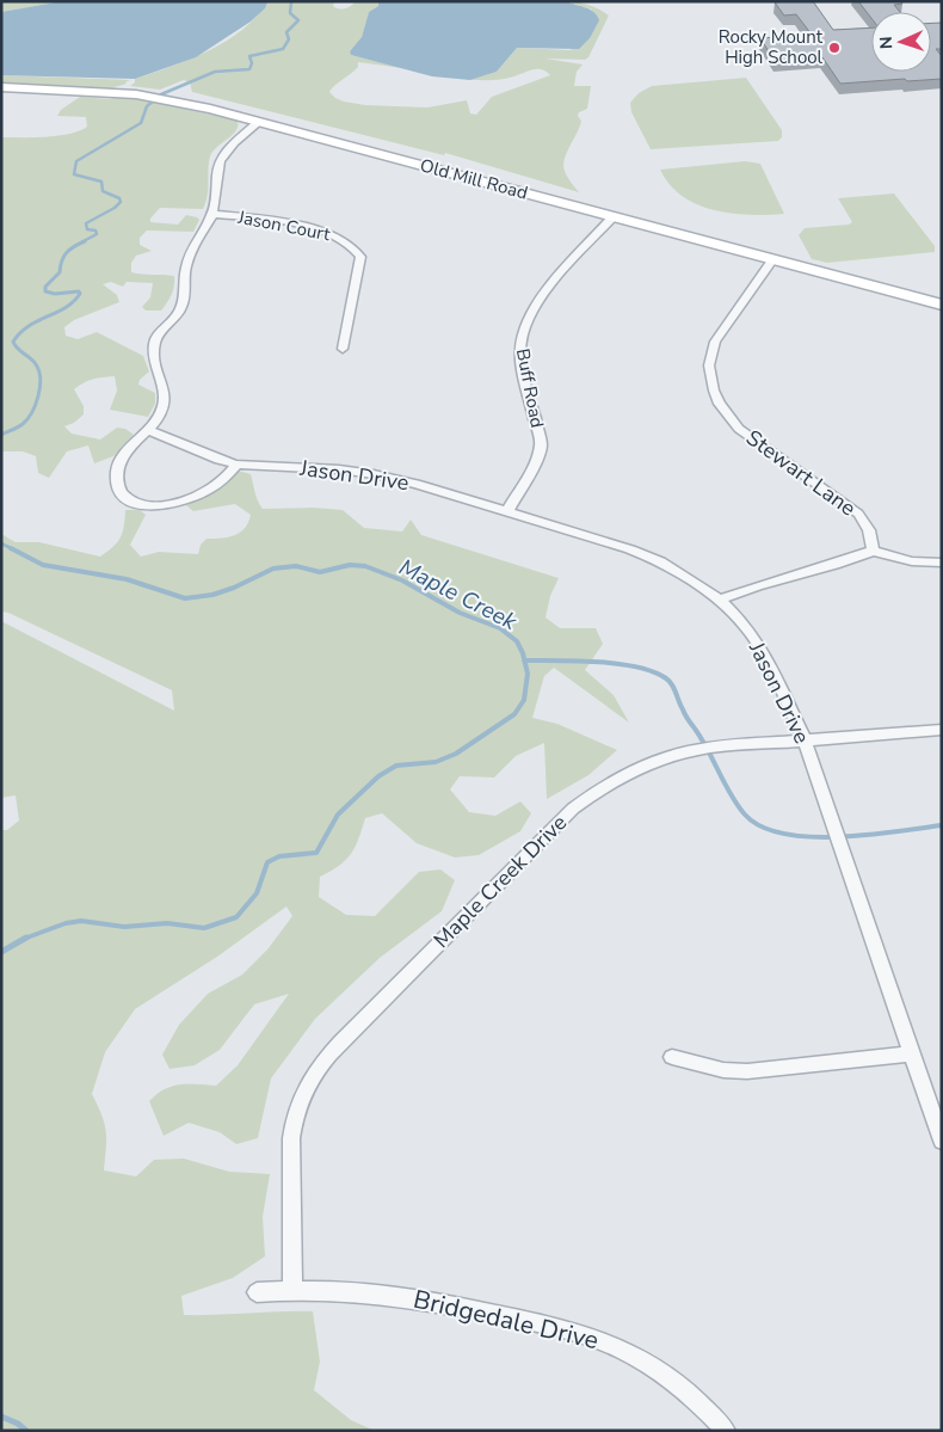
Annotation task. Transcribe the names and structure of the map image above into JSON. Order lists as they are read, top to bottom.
{
  "streets": {
    "street": [
      "Old Mill Road",
      "Jason Court",
      "Buff Road",
      "Stewart Lane",
      "Jason Drive",
      "Maple Creek Drive",
      "Bridgedale Drive"
    ]
  },
  "crossings": [
    ["Old Mill Road", "Buff Road"],
    ["Old Mill Road", "Stewart Lane"],
    ["Buff Road", "Jason Drive"],
    ["Jason Drive", "Maple Creek Drive"],
    ["Maple Creek Drive", "Bridgedale Drive"]
  ],
  "water": ["Maple Creek"],
  "places": ["Rocky Mount High School"],
  "north": "left"
}
